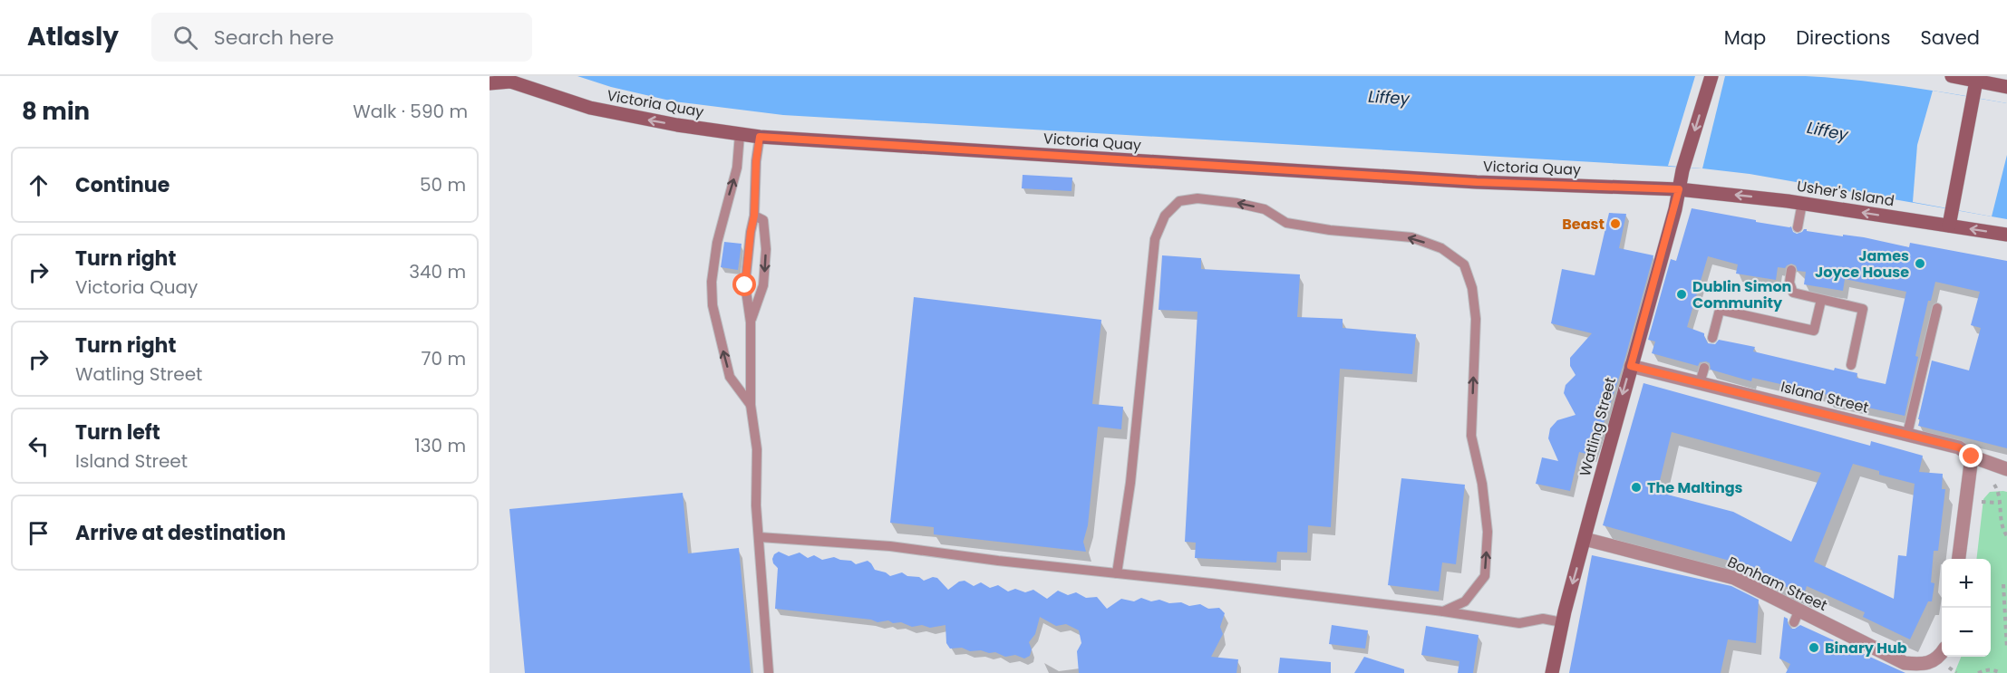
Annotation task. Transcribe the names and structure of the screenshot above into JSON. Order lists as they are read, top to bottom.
{
  "streets": {
    "main road": ["Victoria Quay", "Usher's Island", "Watling Street"],
    "street": ["Island Street", "Bonham Street"]
  },
  "crossings": [
    ["Victoria Quay", "Usher's Island"],
    ["Victoria Quay", "Watling Street"],
    ["Usher's Island", "Watling Street"],
    ["Island Street", "Watling Street"],
    ["Watling Street", "Bonham Street"]
  ],
  "one_way": ["Usher's Island", "Watling Street"],
  "water": ["Liffey"],
  "places": [
    "Beast",
    "James Joyce House",
    "Dublin Simon Community",
    "The Maltings",
    "Binary Hub"
  ],
  "page": {
    "header": "Atlasly",
    "search": "Search here",
    "nav": ["Map", "Directions", "Saved"],
    "heading": ["8 min", "Walk · 590 m"],
    "list": [
      ["Continue", "50 m"],
      ["Turn right", "Victoria Quay", "340 m"],
      ["Turn right", "Watling Street", "70 m"],
      ["Turn left", "Island Street", "130 m"],
      "Arrive at destination"
    ],
    "map_buttons": ["+", "−"]
  }
}
